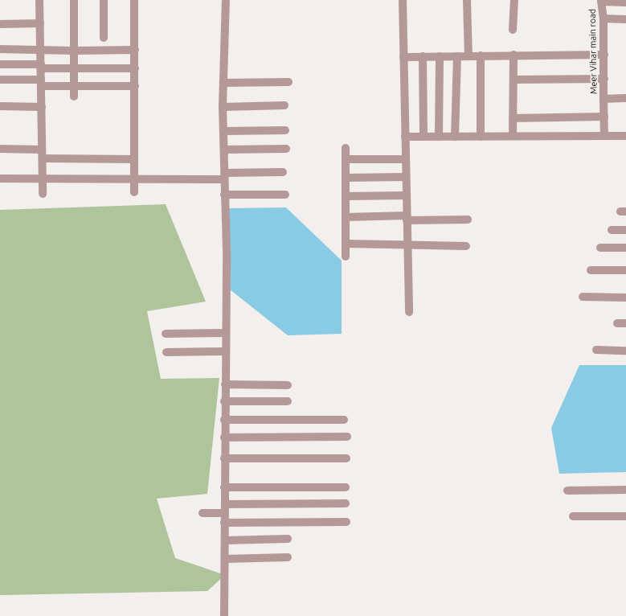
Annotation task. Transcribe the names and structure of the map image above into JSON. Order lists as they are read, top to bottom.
{
  "streets": {
    "street": ["Meer Vihar main road"]
  }
}
